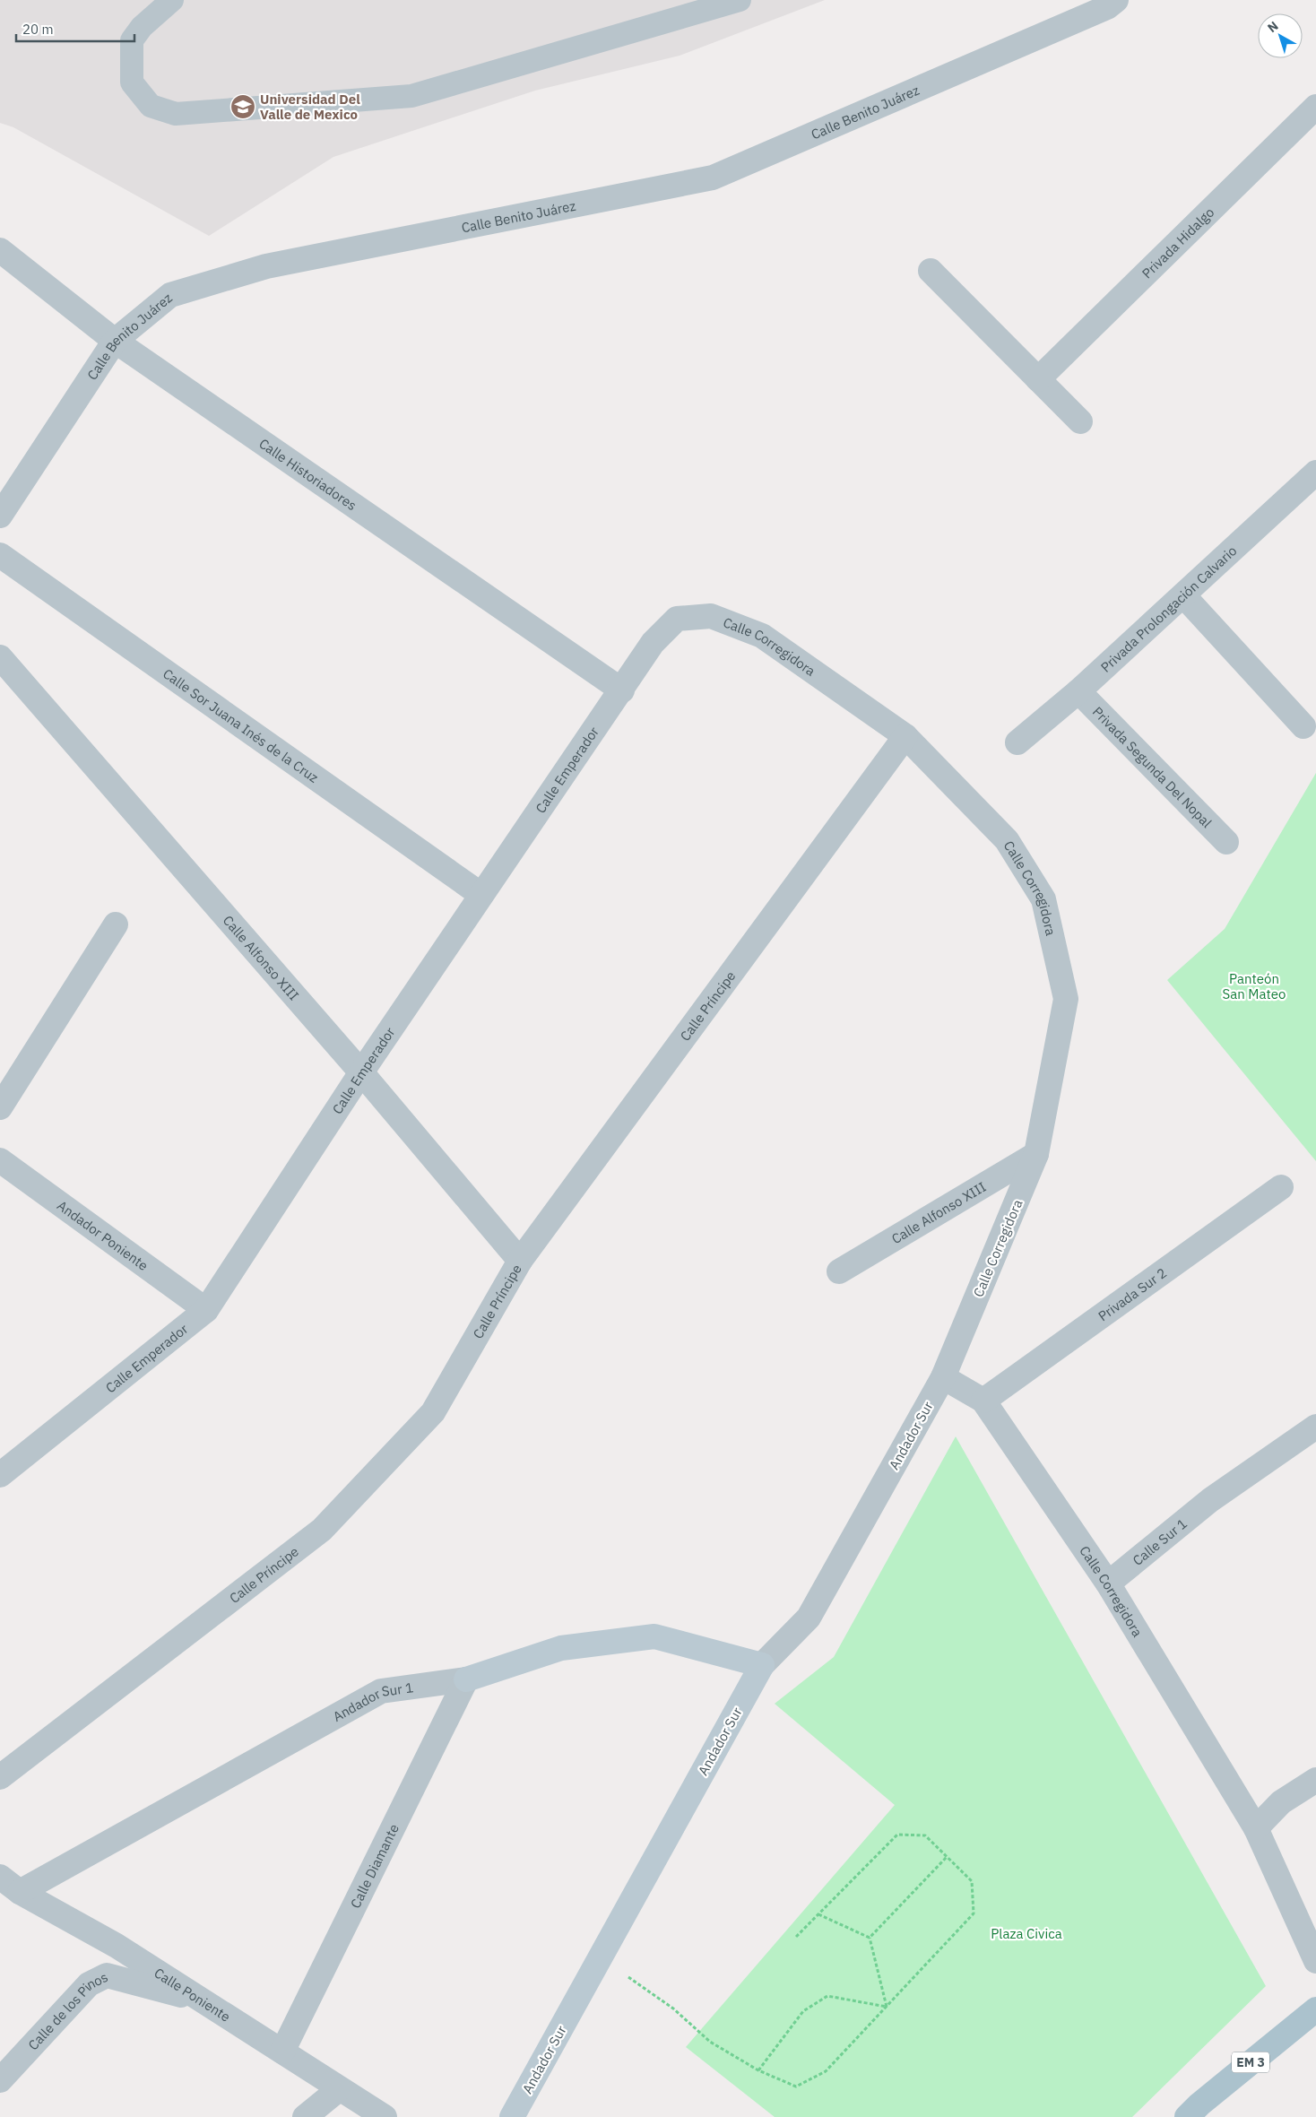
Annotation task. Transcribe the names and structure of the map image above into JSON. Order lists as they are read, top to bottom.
{
  "streets": {
    "main road": ["EM 3"],
    "street": [
      "Calle Benito Juárez",
      "Privada Hidalgo",
      "Calle Historiadores",
      "Privada Prolongación Calvario",
      "Calle Corregidora",
      "Calle Sor Juana Inés de la Cruz",
      "Privada Segunda Del Nopal",
      "Calle Emperador",
      "Calle Alfonso XIII",
      "Calle Príncipe",
      "Andador Poniente",
      "Privada Sur 2",
      "Andador Sur",
      "Calle Sur 1",
      "Andador Sur 1",
      "Calle Diamante",
      "Calle Poniente",
      "Calle de los Pinos"
    ]
  },
  "crossings": [
    ["Calle Benito Juárez", "Calle Historiadores"],
    ["Calle Historiadores", "Calle Emperador"],
    ["Privada Prolongación Calvario", "Privada Segunda Del Nopal"],
    ["Calle Corregidora", "Calle Emperador"],
    ["Calle Corregidora", "Calle Alfonso XIII"],
    ["Calle Corregidora", "Calle Príncipe"],
    ["Calle Corregidora", "Privada Sur 2"],
    ["Calle Corregidora", "Andador Sur"],
    ["Calle Corregidora", "Calle Sur 1"],
    ["Calle Sor Juana Inés de la Cruz", "Calle Emperador"],
    ["Calle Emperador", "Calle Alfonso XIII"],
    ["Calle Emperador", "Andador Poniente"],
    ["Calle Alfonso XIII", "Calle Príncipe"],
    ["Andador Sur", "Andador Sur 1"],
    ["Andador Sur 1", "Calle Diamante"],
    ["Andador Sur 1", "Calle Poniente"],
    ["Calle Diamante", "Calle Poniente"],
    ["Calle Poniente", "Calle de los Pinos"]
  ],
  "parks": ["Panteón San Mateo", "Plaza Civica"],
  "places": {
    "school or university": ["Universidad Del Valle de Mexico"]
  },
  "scale_bar": "20 m",
  "north": "top left"
}
